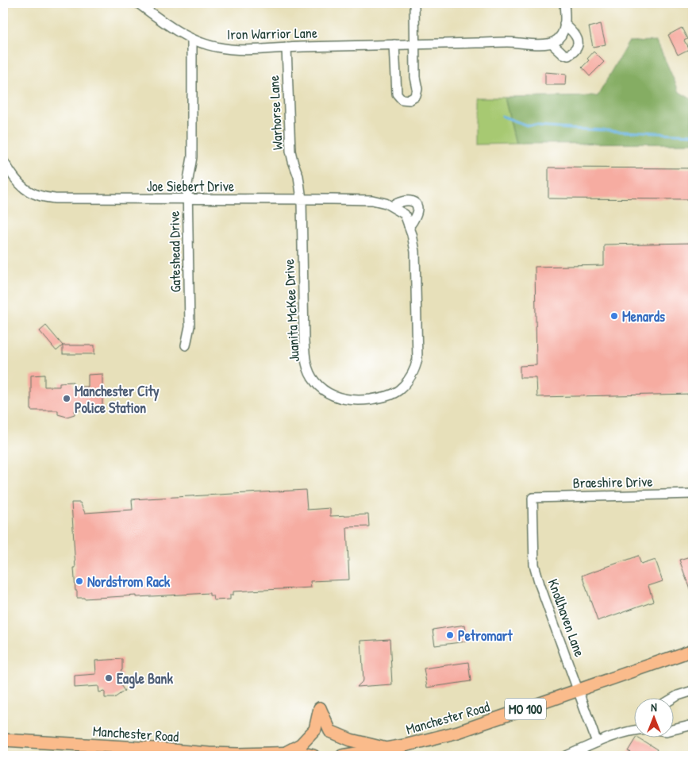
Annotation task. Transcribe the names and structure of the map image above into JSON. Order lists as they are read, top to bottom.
{
  "streets": {
    "main road": ["MO 100", "Manchester Road"],
    "street": [
      "Iron Warrior Lane",
      "Warhorse Lane",
      "Joe Siebert Drive",
      "Gateshead Drive",
      "Juanita McKee Drive",
      "Braeshire Drive",
      "Knollhaven Lane"
    ]
  },
  "crossings": [
    ["Iron Warrior Lane", "Warhorse Lane"],
    ["Iron Warrior Lane", "Gateshead Drive"],
    ["Warhorse Lane", "Joe Siebert Drive"],
    ["Warhorse Lane", "Juanita McKee Drive"],
    ["Joe Siebert Drive", "Gateshead Drive"],
    ["Joe Siebert Drive", "Juanita McKee Drive"],
    ["Braeshire Drive", "Knollhaven Lane"],
    ["Knollhaven Lane", "Manchester Road"]
  ],
  "places": [
    "Menards",
    "Manchester City Police Station",
    "Nordstrom Rack",
    "Petromart",
    "Eagle Bank"
  ],
  "north": "top"
}
